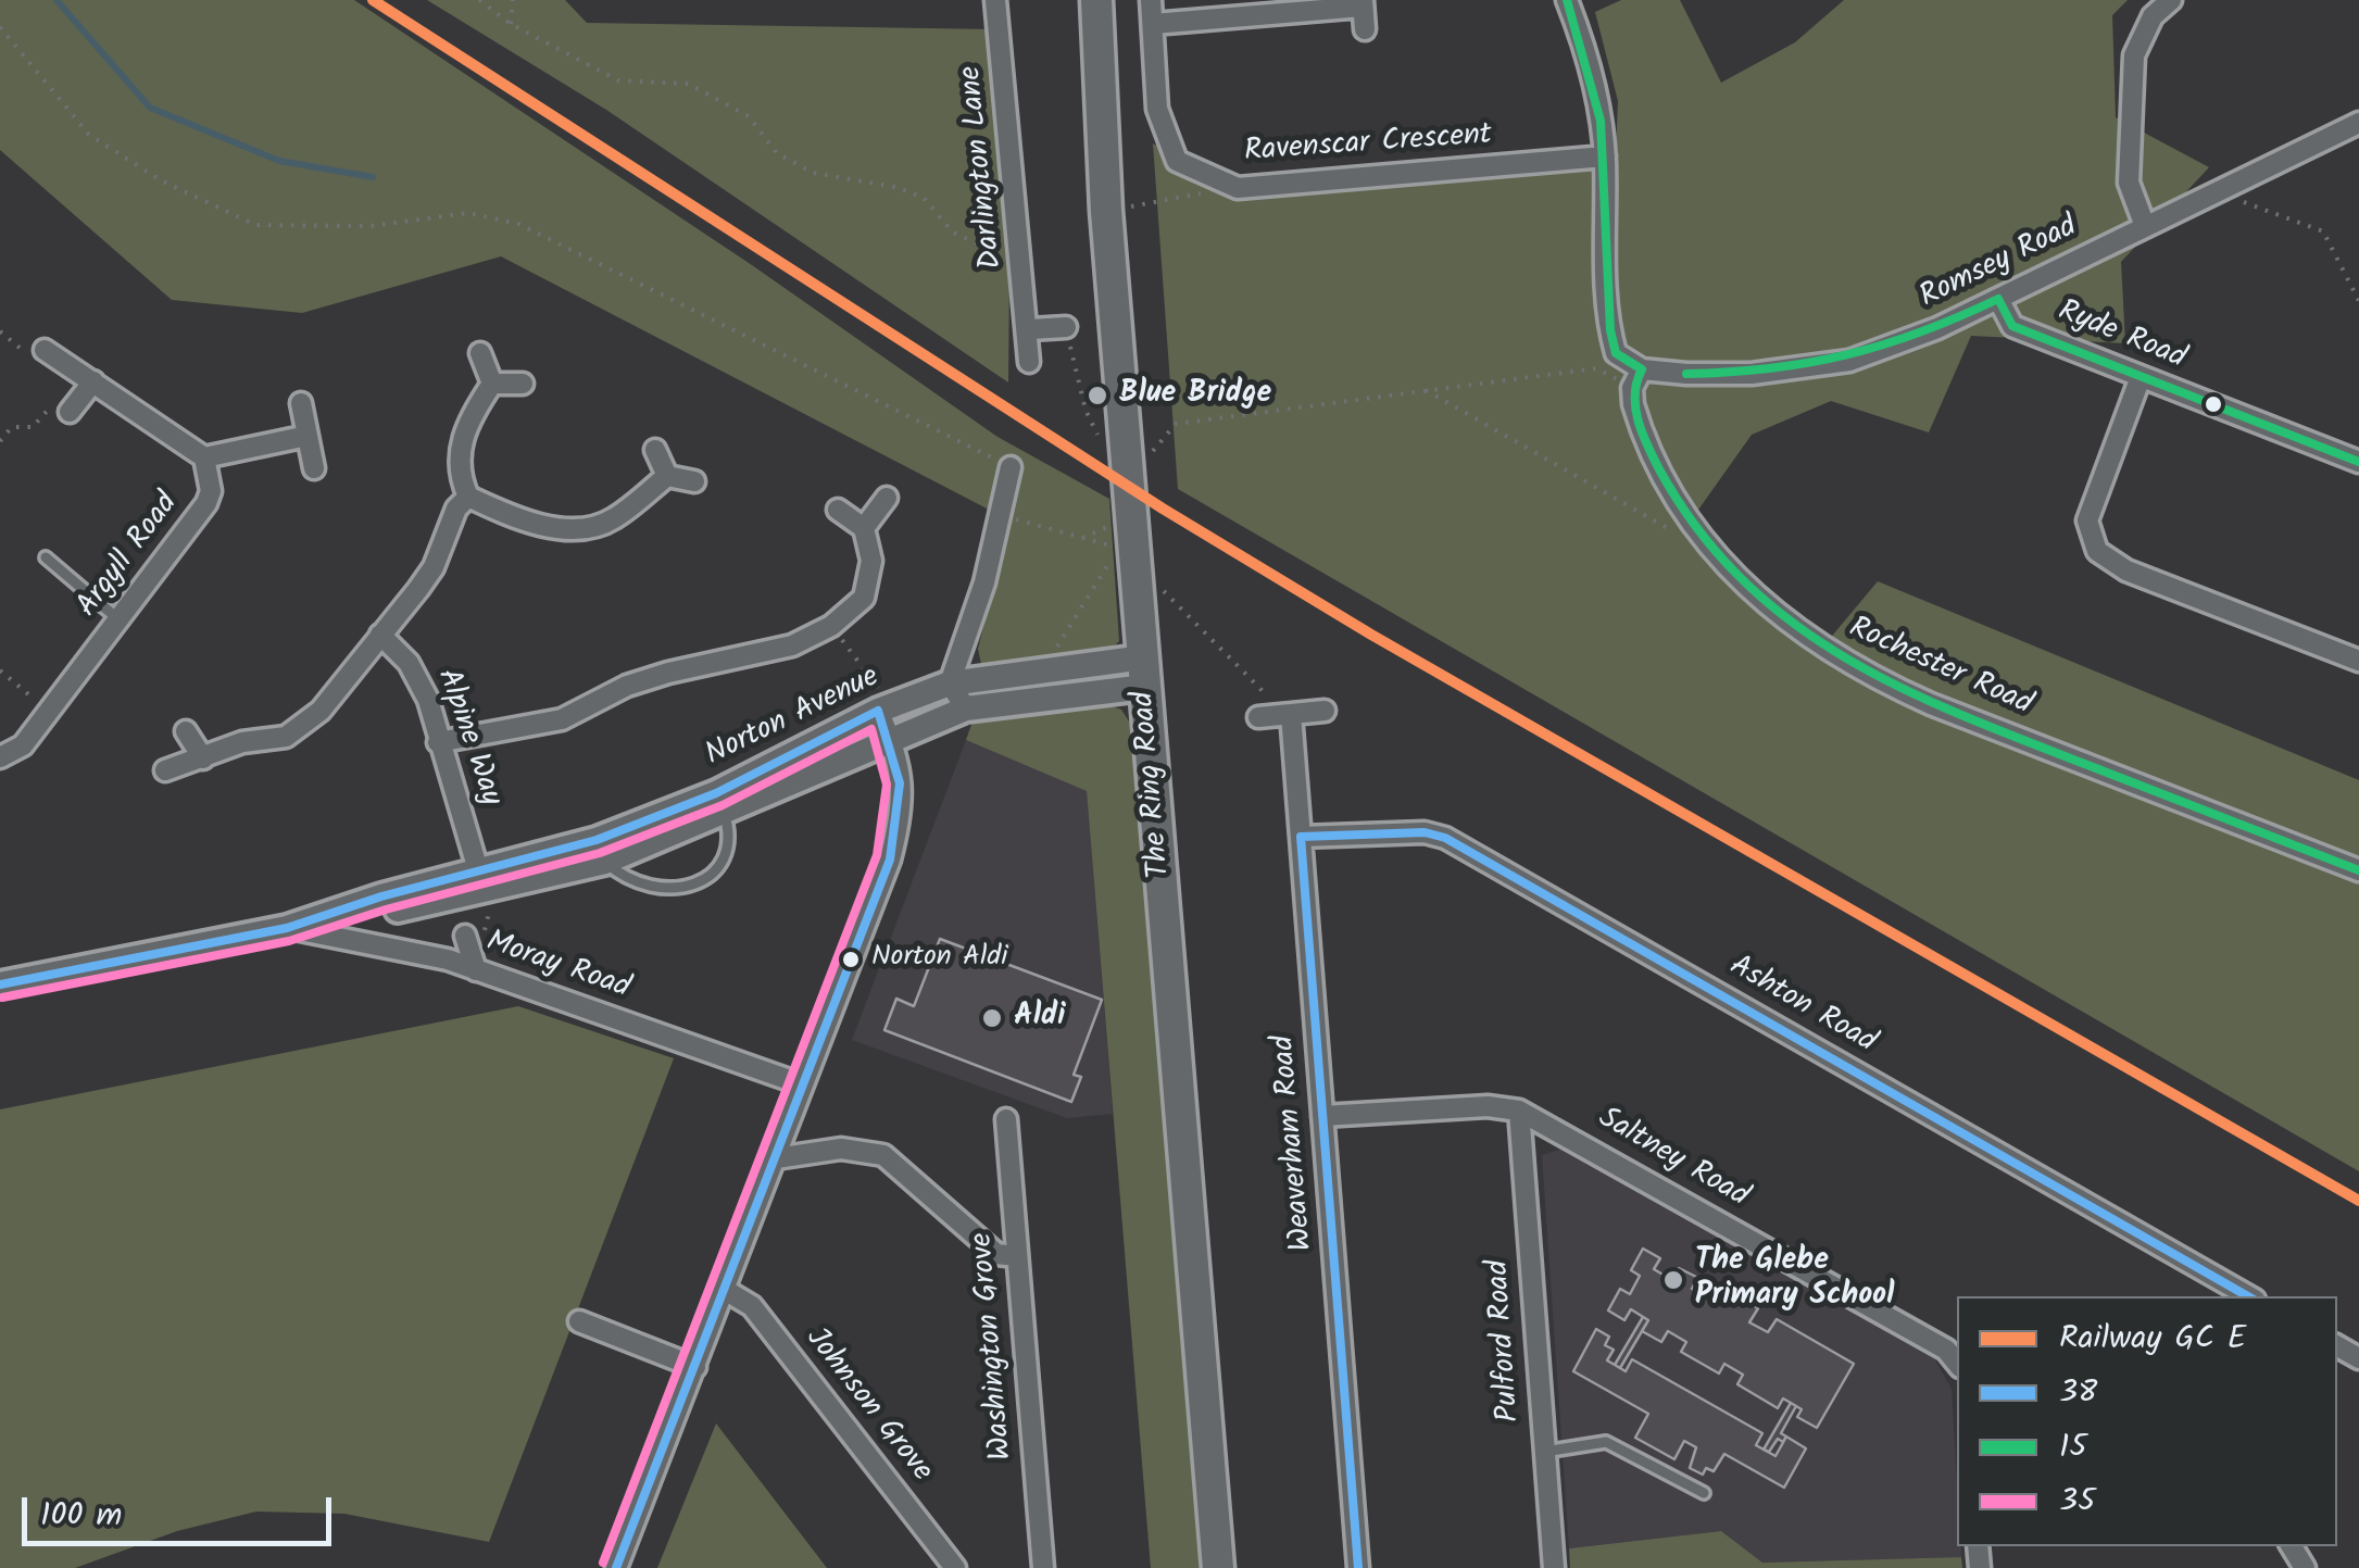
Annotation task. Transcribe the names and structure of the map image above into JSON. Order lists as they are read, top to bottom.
{
  "streets": {
    "main road": ["The Ring Road"],
    "street": [
      "Ravenscar Crescent",
      "Darlington Lane",
      "Romsey Road",
      "Ryde Road",
      "Argyll Road",
      "Rochester Road",
      "Norton Avenue",
      "Alpine Way",
      "Moray Road",
      "Ashton Road",
      "Weaverham Road",
      "Saltney Road",
      "Pulford Road",
      "Washington Grove",
      "Johnson Grove"
    ]
  },
  "crossings": [
    ["Ravenscar Crescent", "Rochester Road"],
    ["Romsey Road", "Ryde Road"],
    ["Romsey Road", "Rochester Road"],
    ["Norton Avenue", "Alpine Way"],
    ["Norton Avenue", "The Ring Road"],
    ["Norton Avenue", "Moray Road"],
    ["Ashton Road", "Weaverham Road"],
    ["Weaverham Road", "Saltney Road"],
    ["Saltney Road", "Pulford Road"]
  ],
  "places": [
    "Blue Bridge",
    "Norton Aldi",
    "Aldi",
    "The Glebe Primary School"
  ],
  "lines": ["transit line 15", "transit line 38", "transit line 35"],
  "legend": [
    "Railway GC E",
    "38",
    "15",
    "35"
  ],
  "scale_bar": "100 m"
}
